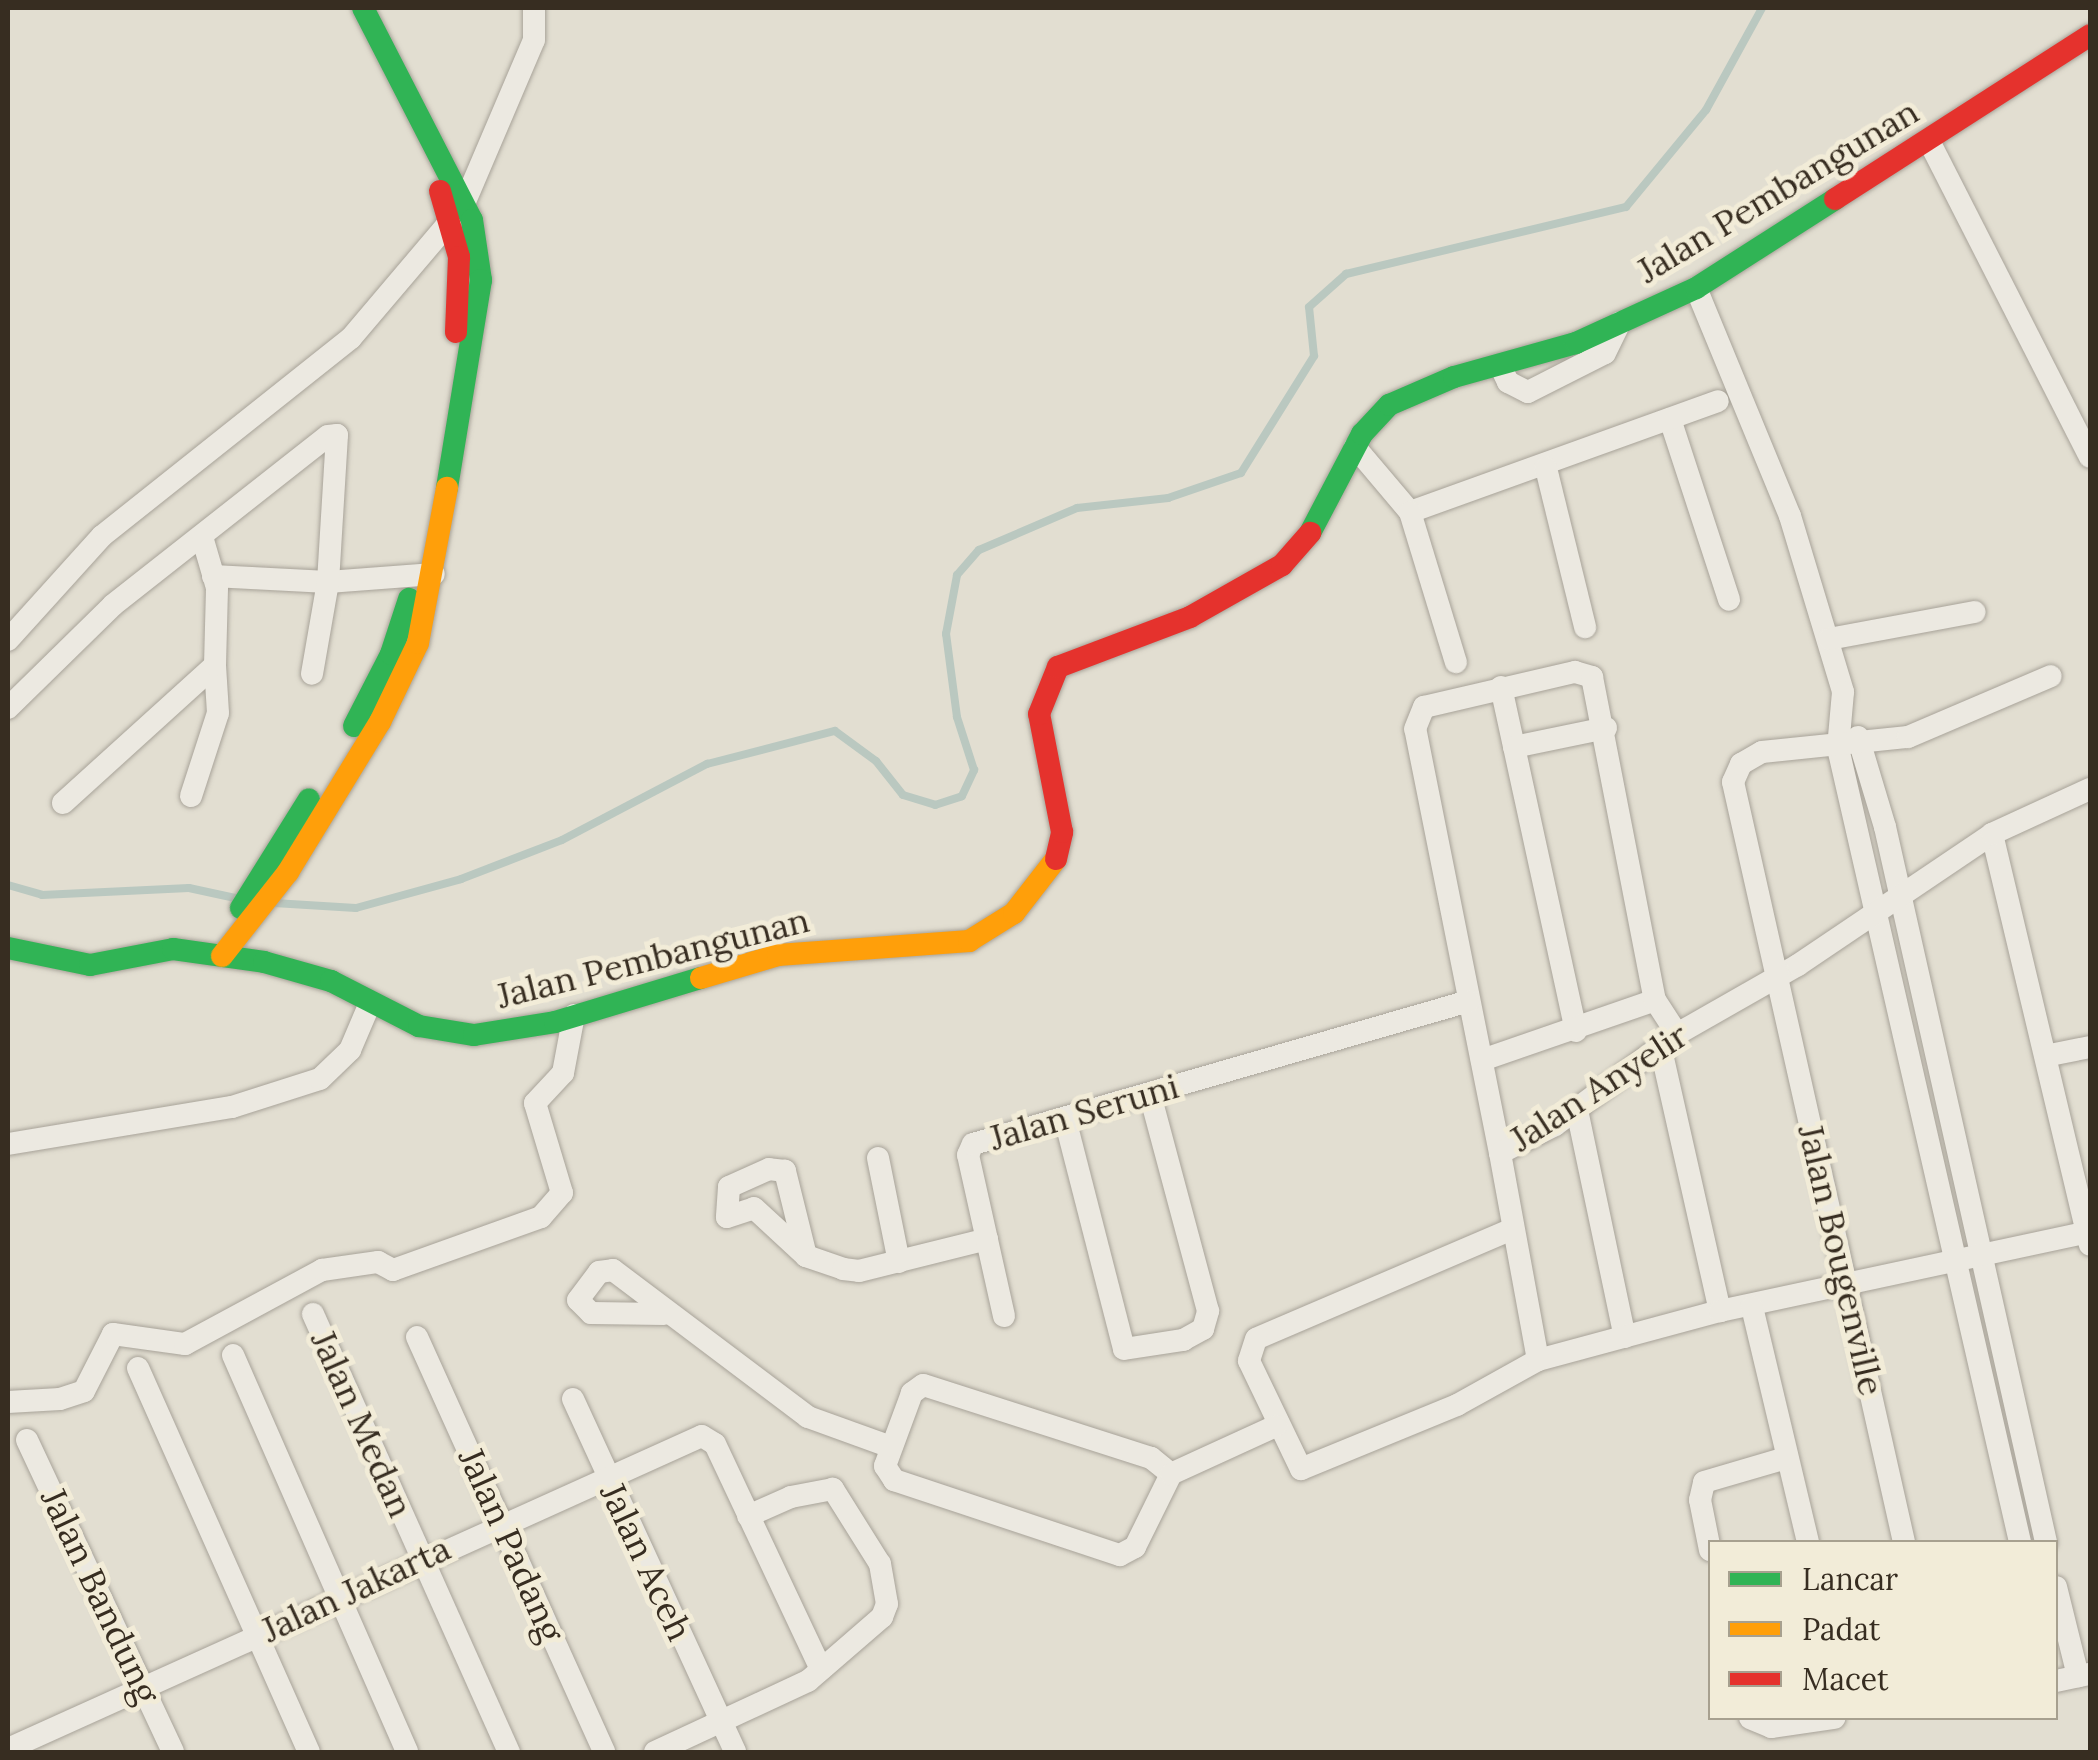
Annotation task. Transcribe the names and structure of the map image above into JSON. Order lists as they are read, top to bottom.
{
  "streets": {
    "street": [
      "Jalan Pembangunan",
      "Jalan Anyelir",
      "Jalan Seruni",
      "Jalan Bougenville",
      "Jalan Medan",
      "Jalan Padang",
      "Jalan Aceh",
      "Jalan Jakarta",
      "Jalan Bandung"
    ]
  },
  "crossings": [
    ["Jalan Anyelir", "Jalan Bougenville"],
    ["Jalan Medan", "Jalan Jakarta"],
    ["Jalan Padang", "Jalan Jakarta"],
    ["Jalan Aceh", "Jalan Jakarta"],
    ["Jalan Jakarta", "Jalan Bandung"]
  ],
  "legend": ["Lancar", "Padat", "Macet"]
}
